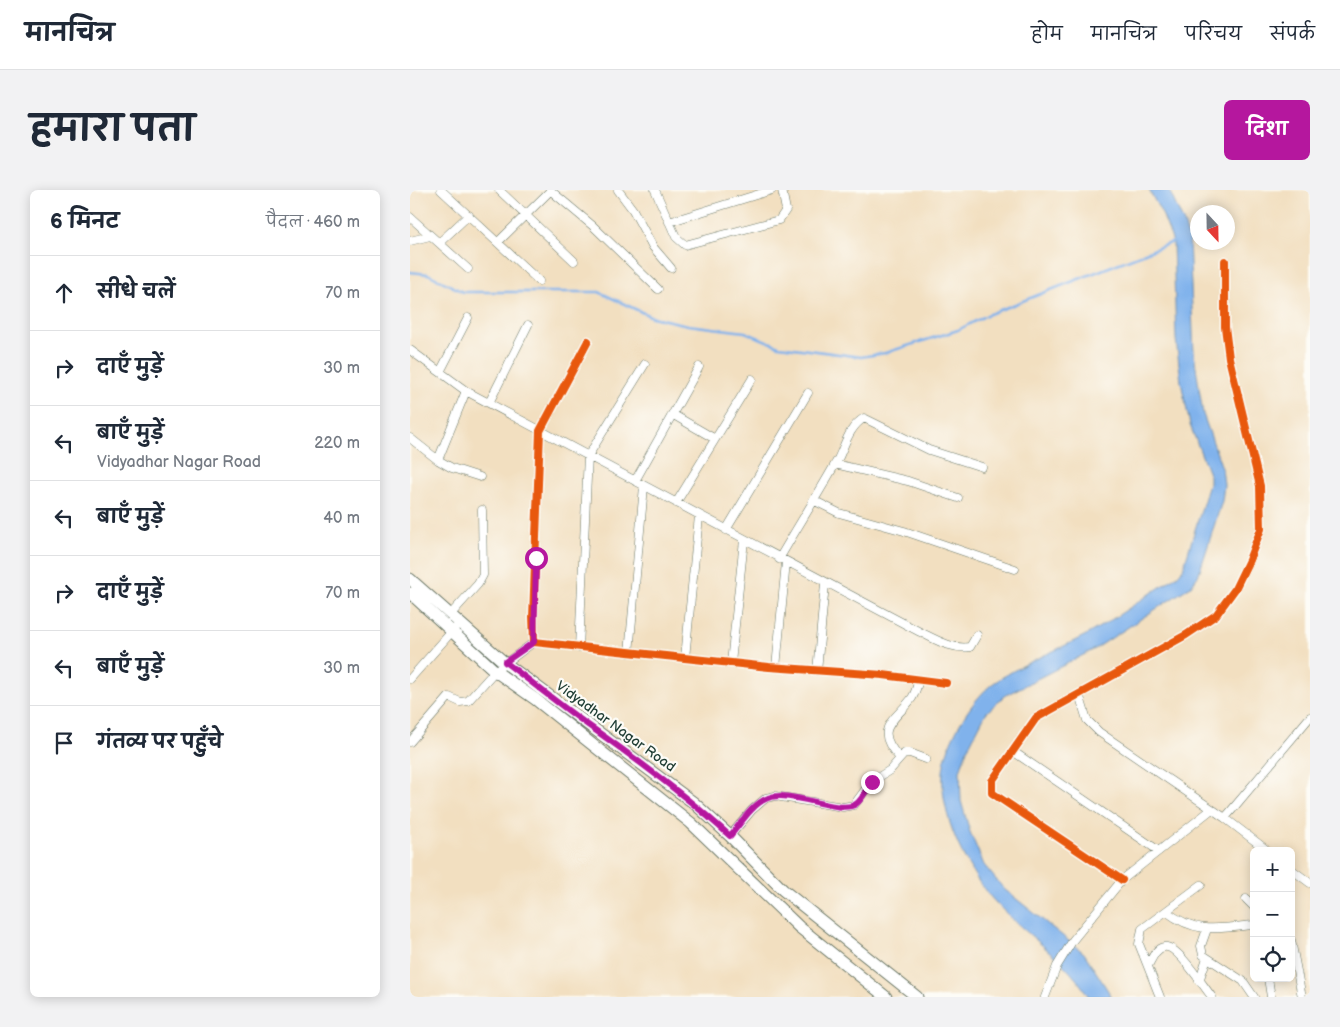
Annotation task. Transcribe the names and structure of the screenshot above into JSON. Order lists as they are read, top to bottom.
{
  "streets": {
    "main road": ["Vidyadhar Nagar Road"]
  },
  "north": "bottom",
  "page": {
    "header": "मानचित्र",
    "nav": [
      "होम",
      "मानचित्र",
      "परिचय",
      "संपर्क"
    ],
    "title": "हमारा पता",
    "buttons": "दिशा",
    "heading": ["6 मिनट", "पैदल · 460 m"],
    "list": [
      ["सीधे चलें", "70 m"],
      ["दाएँ मुड़ें", "30 m"],
      ["बाएँ मुड़ें", "Vidyadhar Nagar Road", "220 m"],
      ["बाएँ मुड़ें", "40 m"],
      ["दाएँ मुड़ें", "70 m"],
      ["बाएँ मुड़ें", "30 m"],
      "गंतव्य पर पहुँचे"
    ],
    "map_buttons": ["+", "−"]
  }
}
